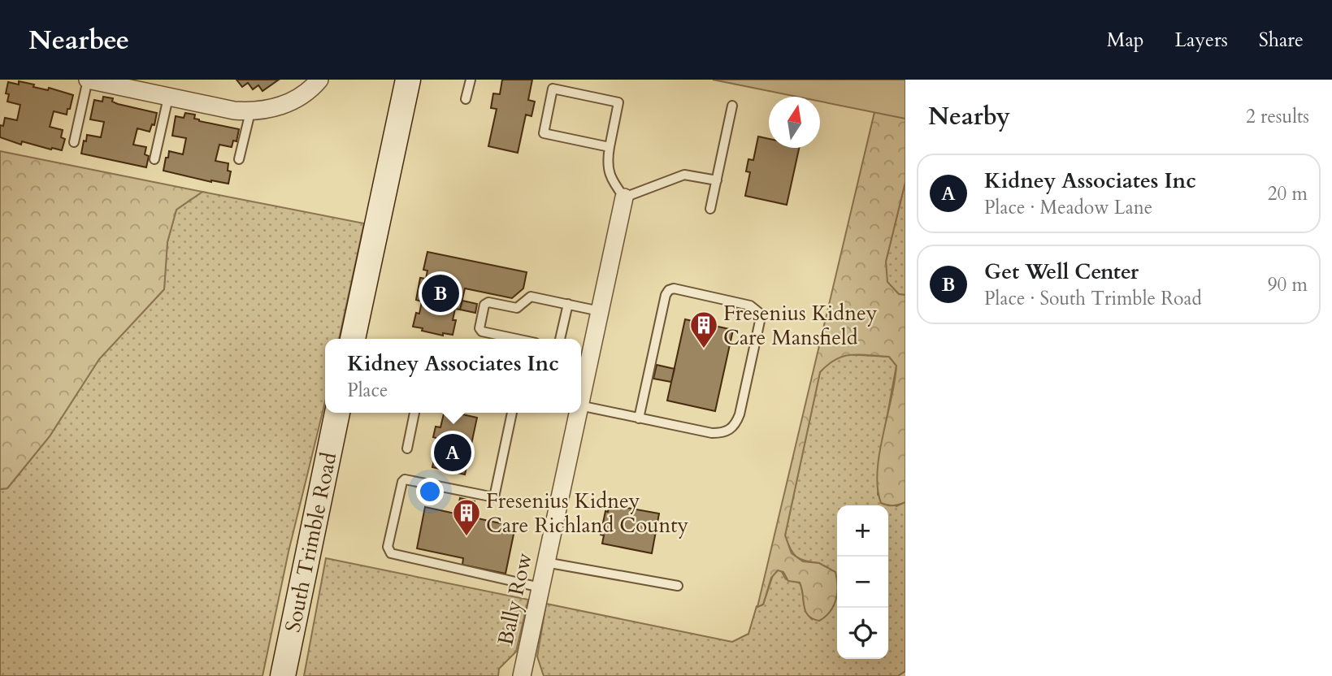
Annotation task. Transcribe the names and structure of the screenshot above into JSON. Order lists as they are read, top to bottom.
{
  "streets": {
    "main road": ["South Trimble Road"],
    "street": ["Bally Row"]
  },
  "places": {
    "building": ["Fresenius Kidney Care Mansfield", "Fresenius Kidney Care Richland County"]
  },
  "north": "top",
  "page": {
    "header": "Nearbee",
    "nav": ["Map", "Layers", "Share"],
    "heading": ["Nearby", "2 results"],
    "list": [
      {
        "mark": "A",
        "name": "Kidney Associates Inc",
        "note": "Place · Meadow Lane",
        "value": "20 m"
      },
      {
        "mark": "B",
        "name": "Get Well Center",
        "note": "Place · South Trimble Road",
        "value": "90 m"
      }
    ],
    "pins": ["B", "A"],
    "popup": ["Kidney Associates Inc", "Place"],
    "map_buttons": ["+", "−"]
  }
}
